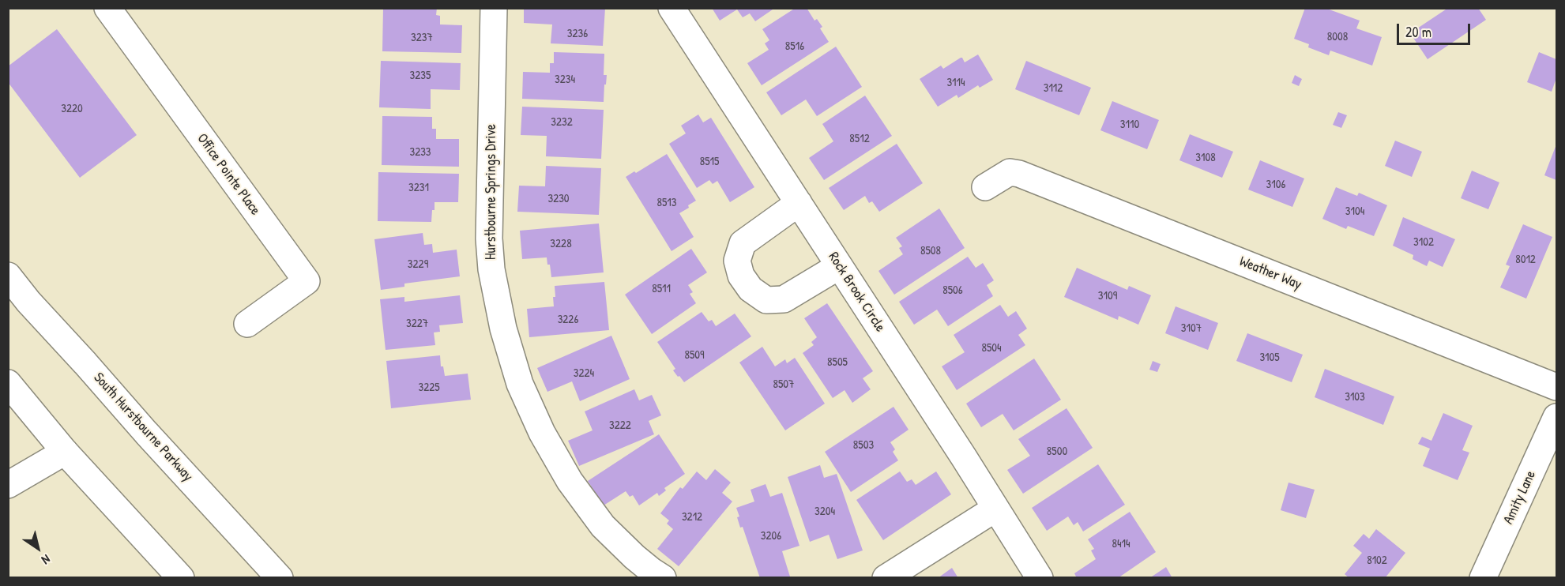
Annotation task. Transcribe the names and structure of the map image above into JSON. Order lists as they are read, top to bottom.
{
  "streets": {
    "street": [
      "Office Pointe Place",
      "Hurstbourne Springs Drive",
      "Weather Way",
      "Rock Brook Circle",
      "South Hurstbourne Parkway",
      "Amity Lane"
    ]
  },
  "house_numbers": [
    "3236",
    "8008",
    "3237",
    "8516",
    "3235",
    "3234",
    "3114",
    "3112",
    "3220",
    "3232",
    "3110",
    "8512",
    "3233",
    "3108",
    "8515",
    "3106",
    "3231",
    "3230",
    "8513",
    "3104",
    "3102",
    "3228",
    "8508",
    "8012",
    "3229",
    "8511",
    "8506",
    "3109",
    "3226",
    "3227",
    "3107",
    "8504",
    "8509",
    "3105",
    "8505",
    "3224",
    "8507",
    "3225",
    "3103",
    "3222",
    "8503",
    "8500",
    "3204",
    "3212",
    "3206",
    "8414",
    "8102"
  ],
  "scale_bar": "20 m",
  "north": "bottom right"
}
